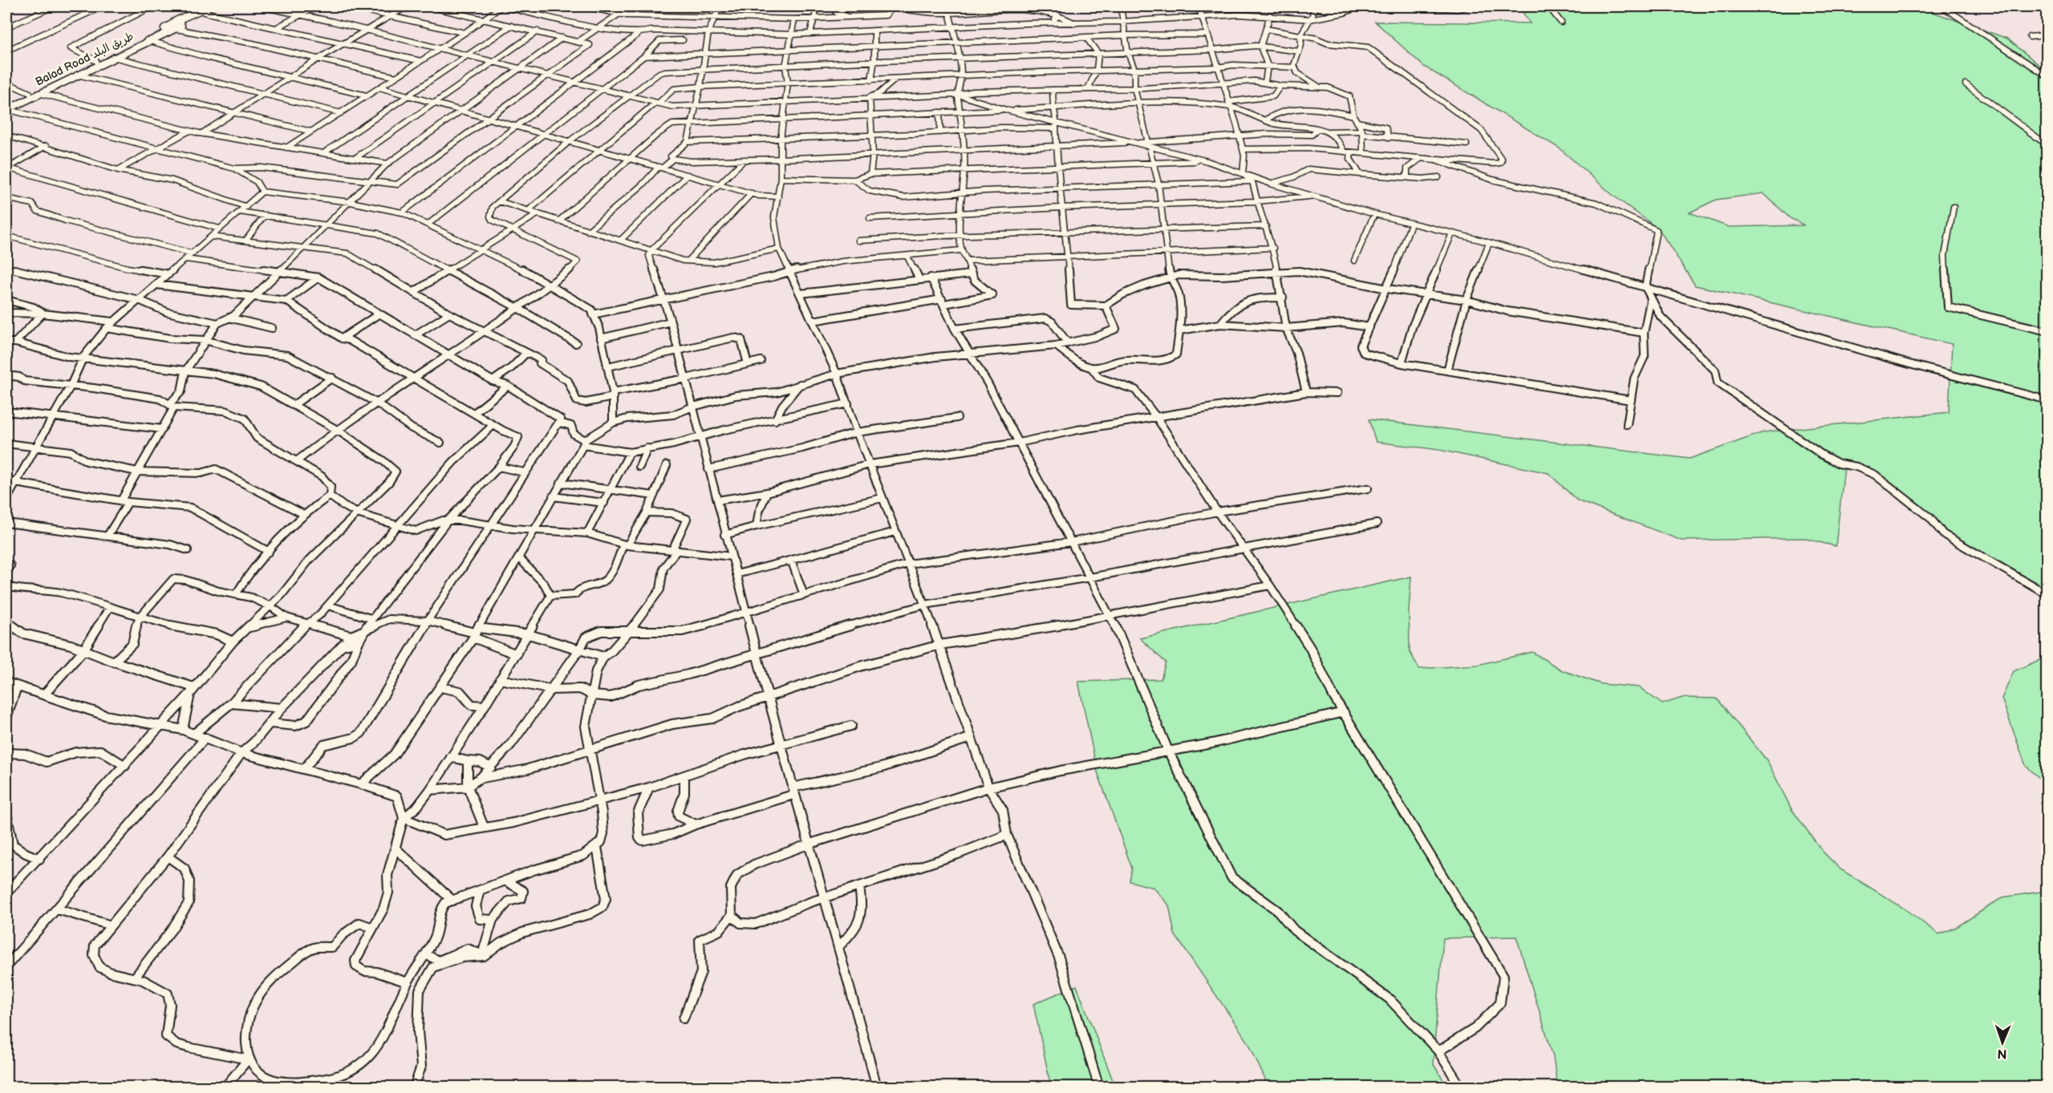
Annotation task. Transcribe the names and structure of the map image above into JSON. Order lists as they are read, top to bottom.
{
  "streets": {
    "highway": ["Balad Road طريق البلد"]
  },
  "north": "bottom"
}
